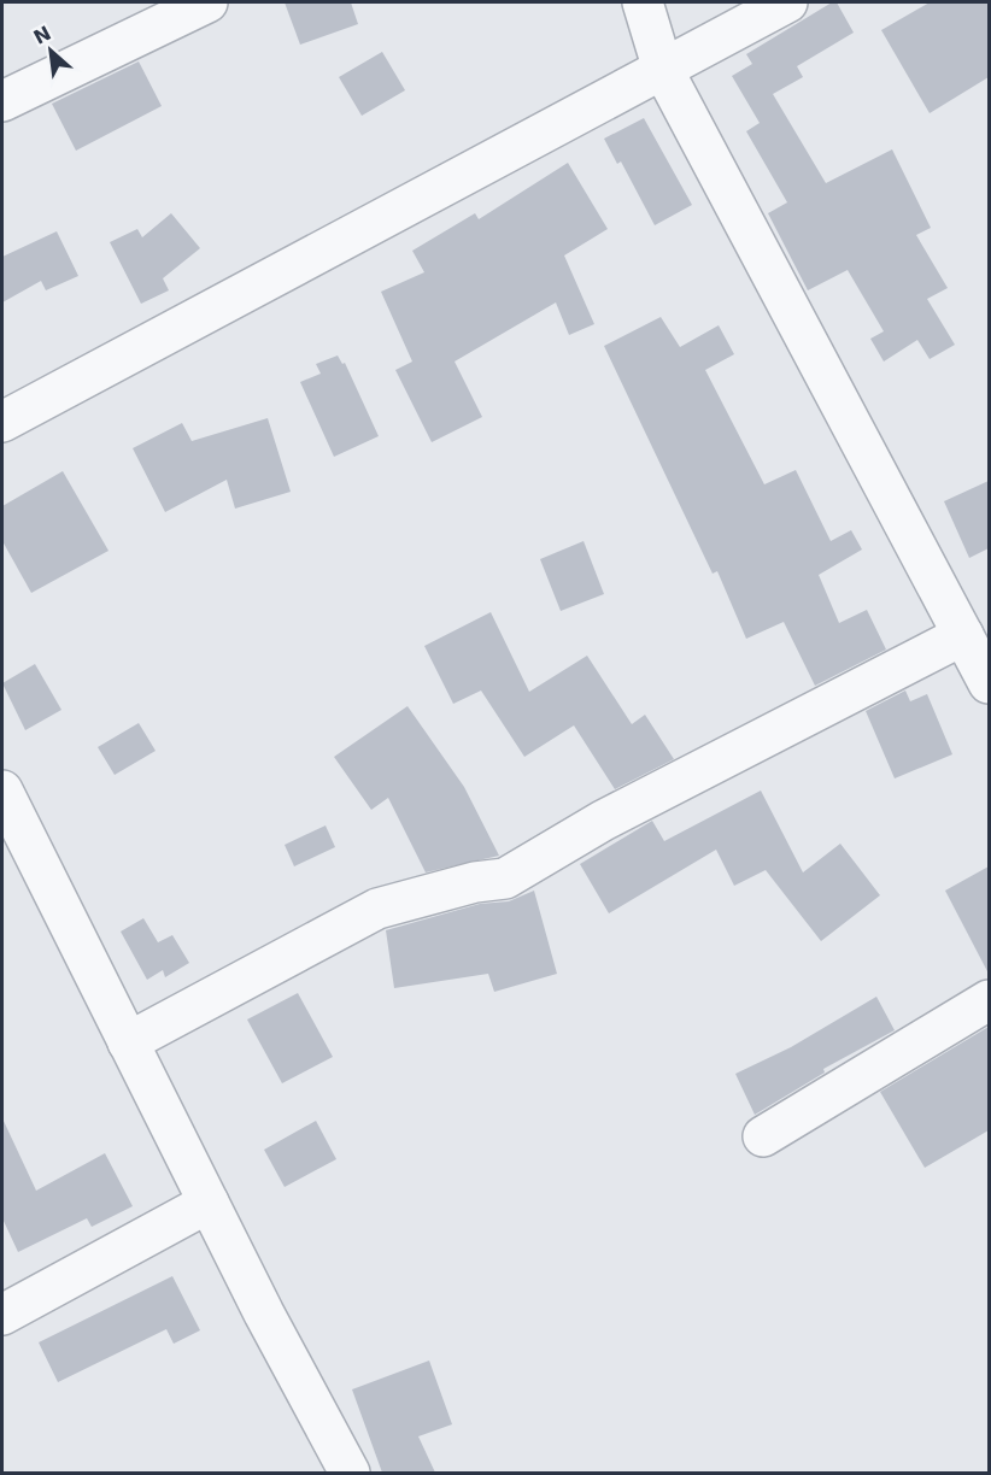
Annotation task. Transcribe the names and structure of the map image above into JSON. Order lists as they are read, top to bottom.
{
  "north": "top left"
}
